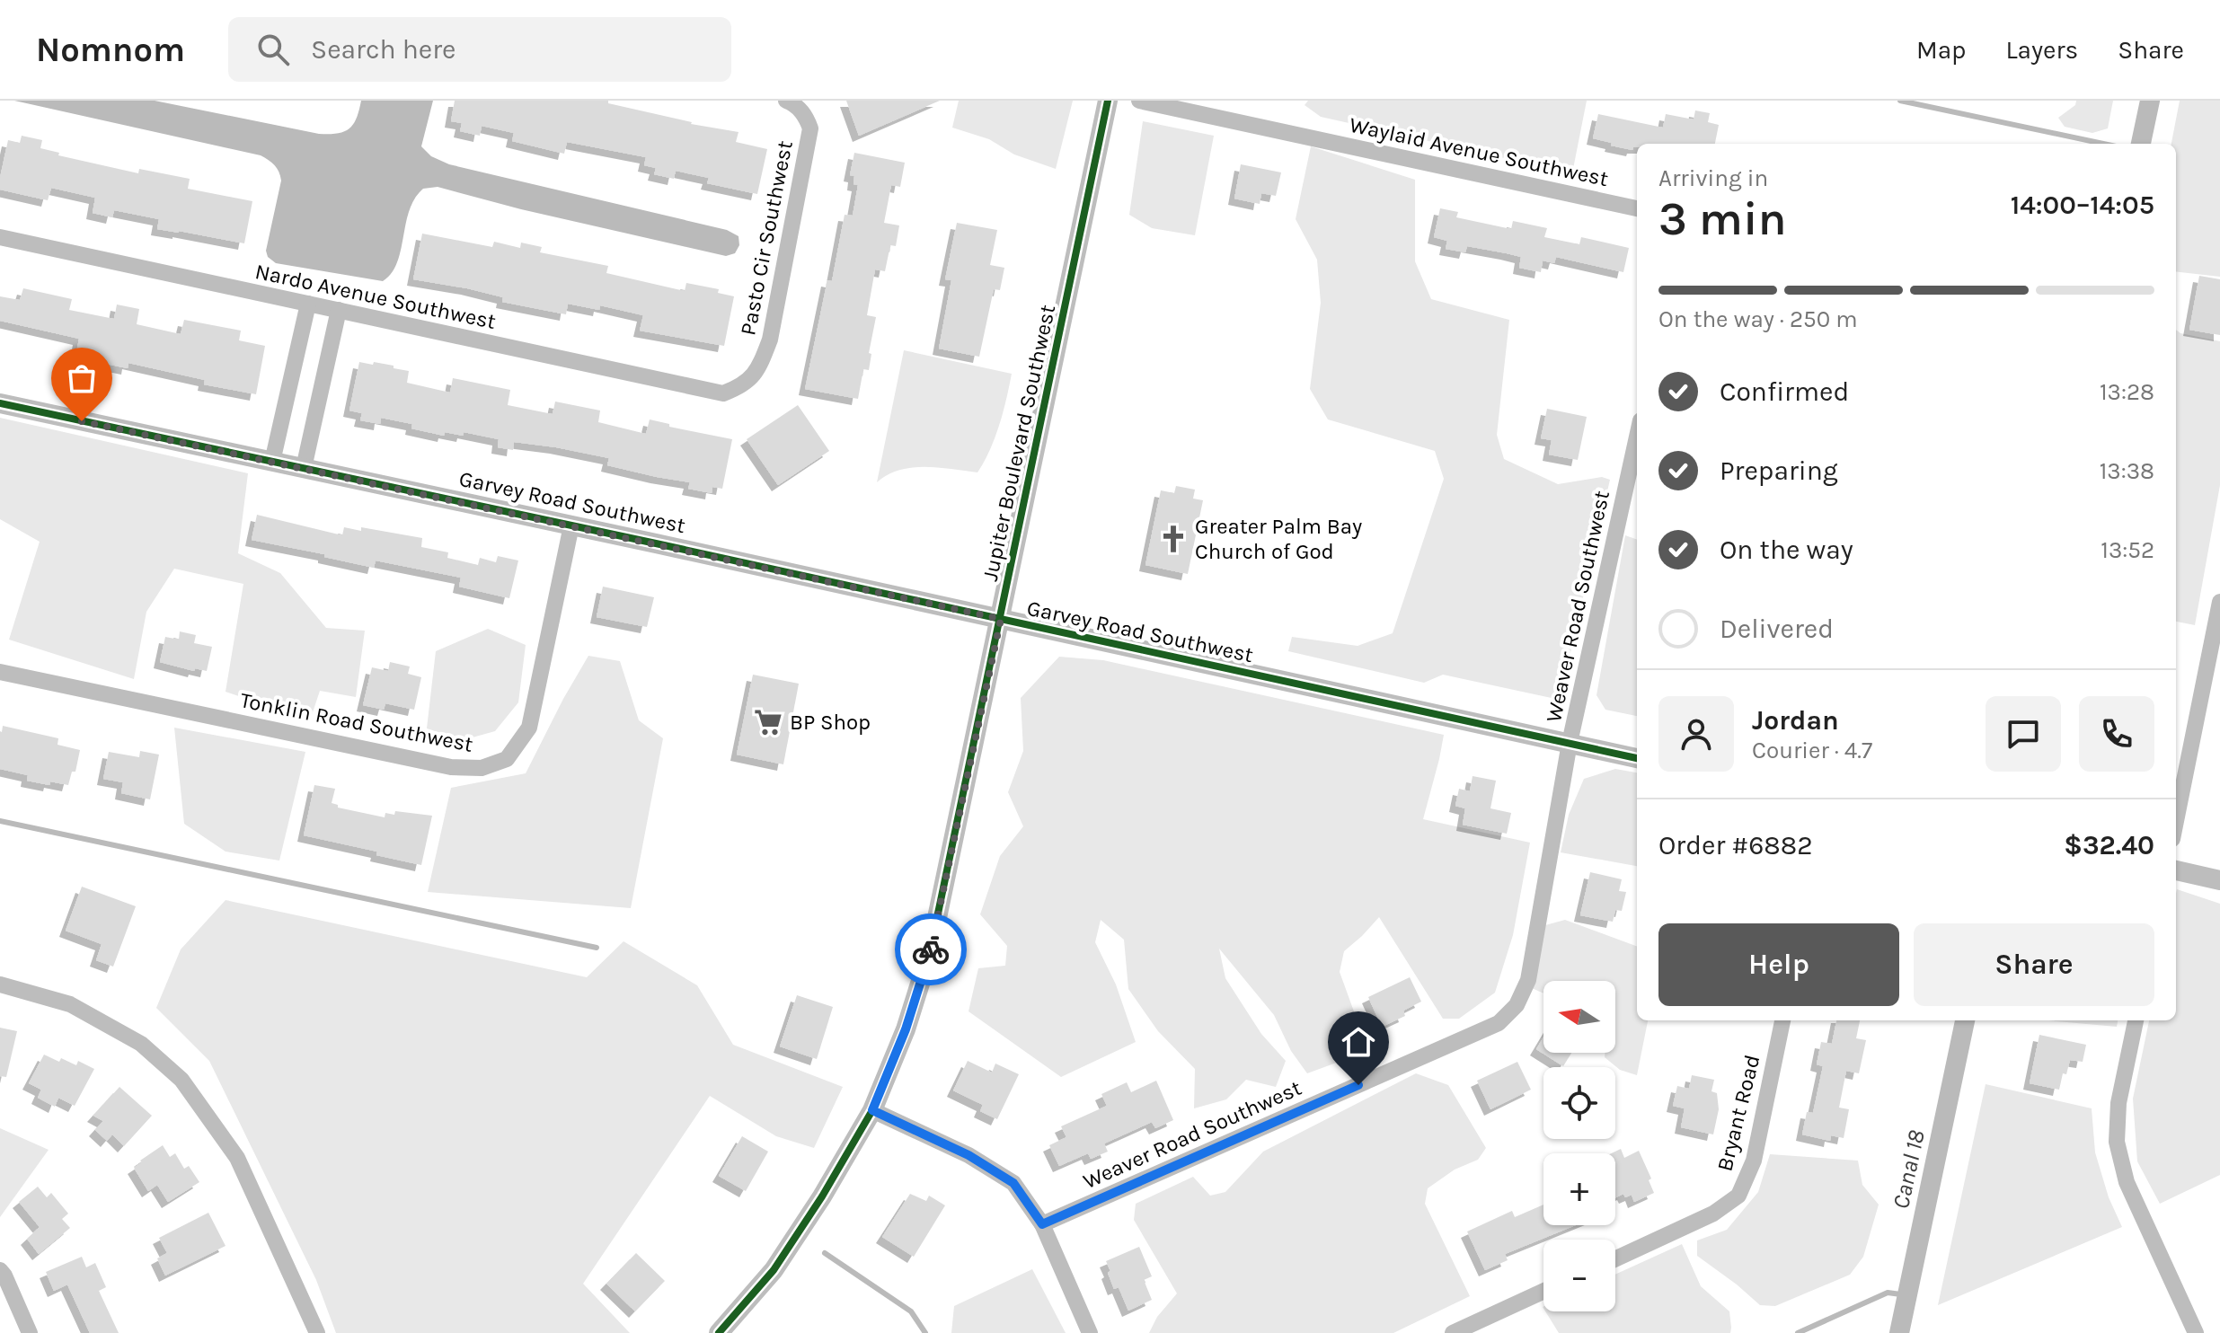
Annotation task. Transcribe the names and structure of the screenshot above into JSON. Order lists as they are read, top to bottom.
{
  "streets": {
    "street": [
      "Waylaid Avenue Southwest",
      "Pasto Cir Southwest",
      "Nardo Avenue Southwest",
      "Jupiter Boulevard Southwest",
      "Garvey Road Southwest",
      "Weaver Road Southwest",
      "Tonklin Road Southwest",
      "Bryant Road"
    ]
  },
  "crossings": [
    ["Pasto Cir Southwest", "Nardo Avenue Southwest"],
    ["Jupiter Boulevard Southwest", "Garvey Road Southwest"],
    ["Garvey Road Southwest", "Weaver Road Southwest"],
    ["Garvey Road Southwest", "Tonklin Road Southwest"]
  ],
  "water": ["Canal 18"],
  "places": {
    "church": ["Greater Palm Bay Church of God"],
    "supermarket": ["BP Shop"]
  },
  "north": "left",
  "page": {
    "header": "Nomnom",
    "search": "Search here",
    "nav": ["Map", "Layers", "Share"],
    "heading": ["3 min", "Arriving in", "14:00–14:05"],
    "panel": [
      "Jordan",
      "Courier · 4.7",
      "Order #6882",
      "$32.40"
    ],
    "bar": "On the way · 250 m",
    "list": [
      ["Confirmed", "13:28"],
      ["Preparing", "13:38"],
      ["On the way", "13:52"],
      "Delivered"
    ],
    "buttons": ["Help", "Share"],
    "map_buttons": ["+", "−"]
  }
}
